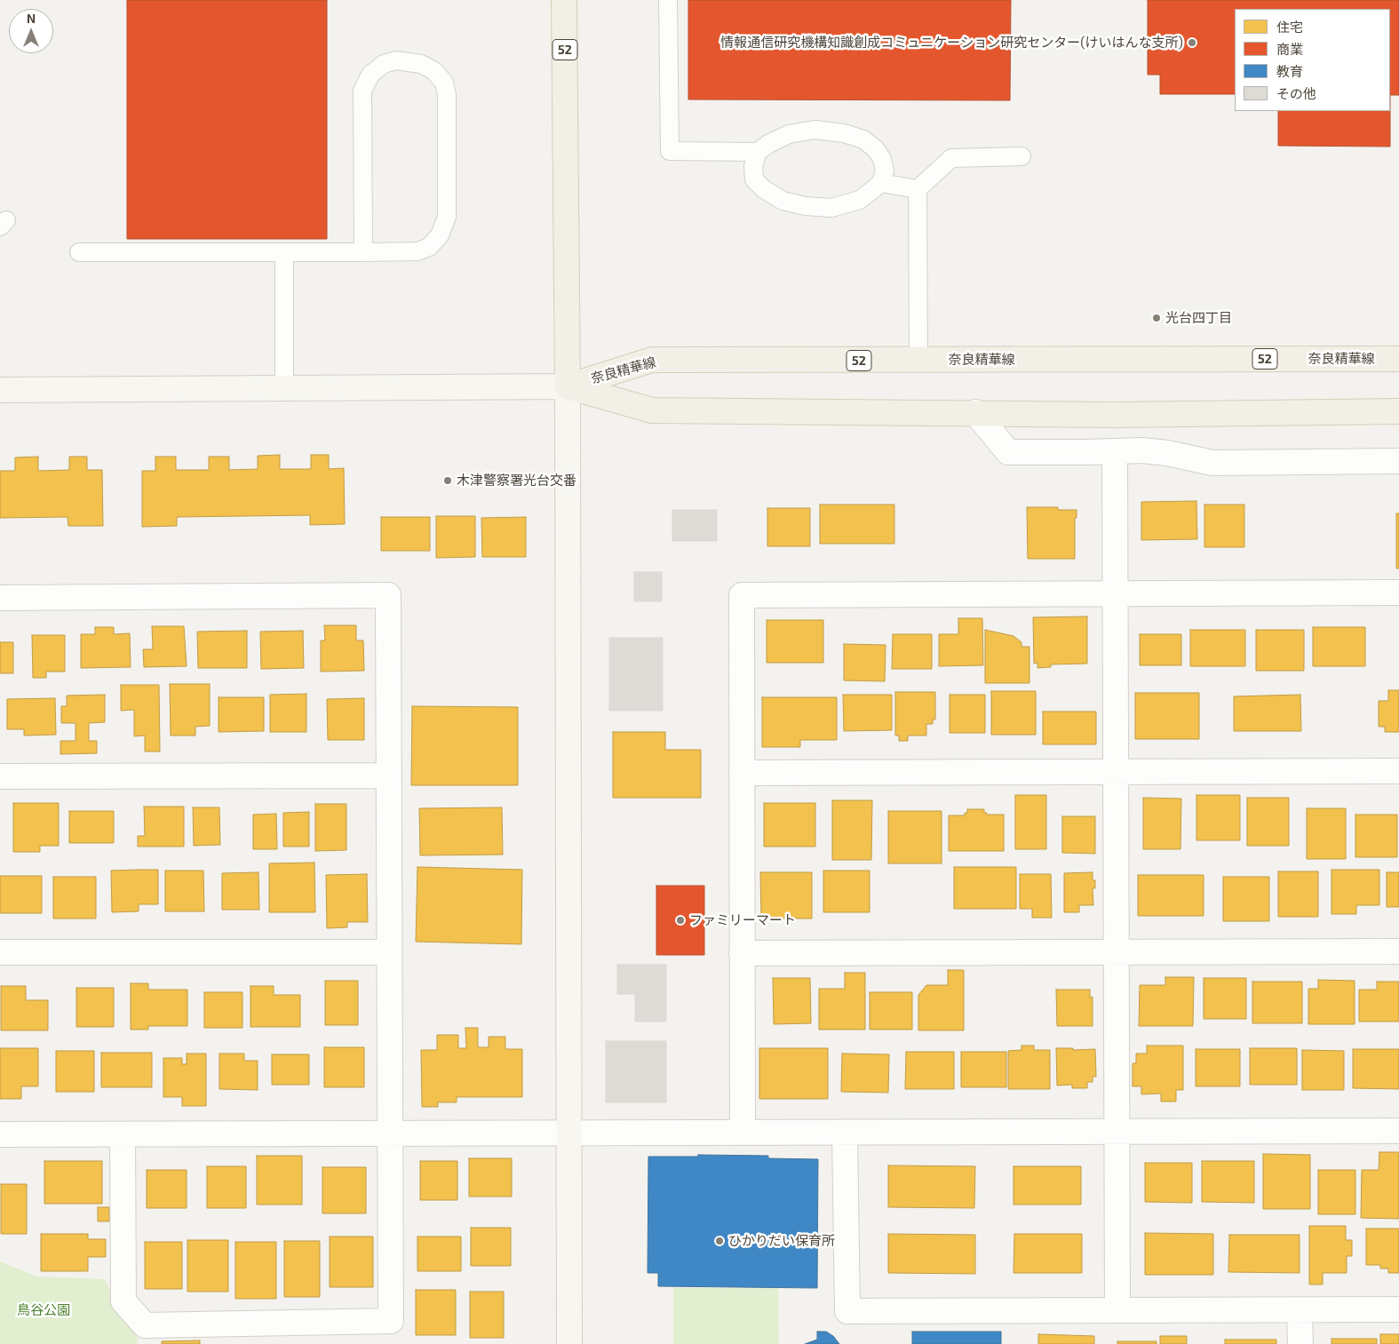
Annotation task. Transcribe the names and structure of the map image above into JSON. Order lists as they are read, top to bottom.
{
  "streets": {
    "main road": ["52", "奈良精華線"]
  },
  "crossings": [
    ["52", "奈良精華線"]
  ],
  "parks": ["鳥谷公園"],
  "places": [
    "情報通信研究機構知識創成コミュニケーション研究センター(けいはんな支所)",
    "光台四丁目",
    "木津警察署光台交番",
    "ファミリーマート",
    "ひかりだい保育所"
  ],
  "legend": [
    "住宅",
    "商業",
    "教育",
    "その他"
  ],
  "north": "top"
}
